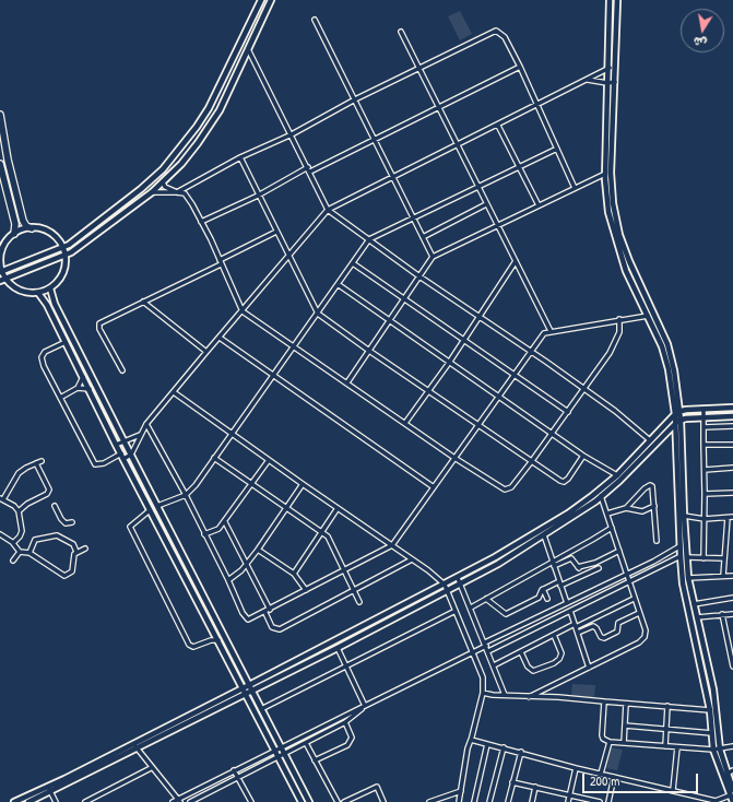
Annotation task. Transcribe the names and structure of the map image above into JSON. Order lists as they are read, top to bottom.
{
  "scale_bar": "200 m",
  "north": "bottom"
}
